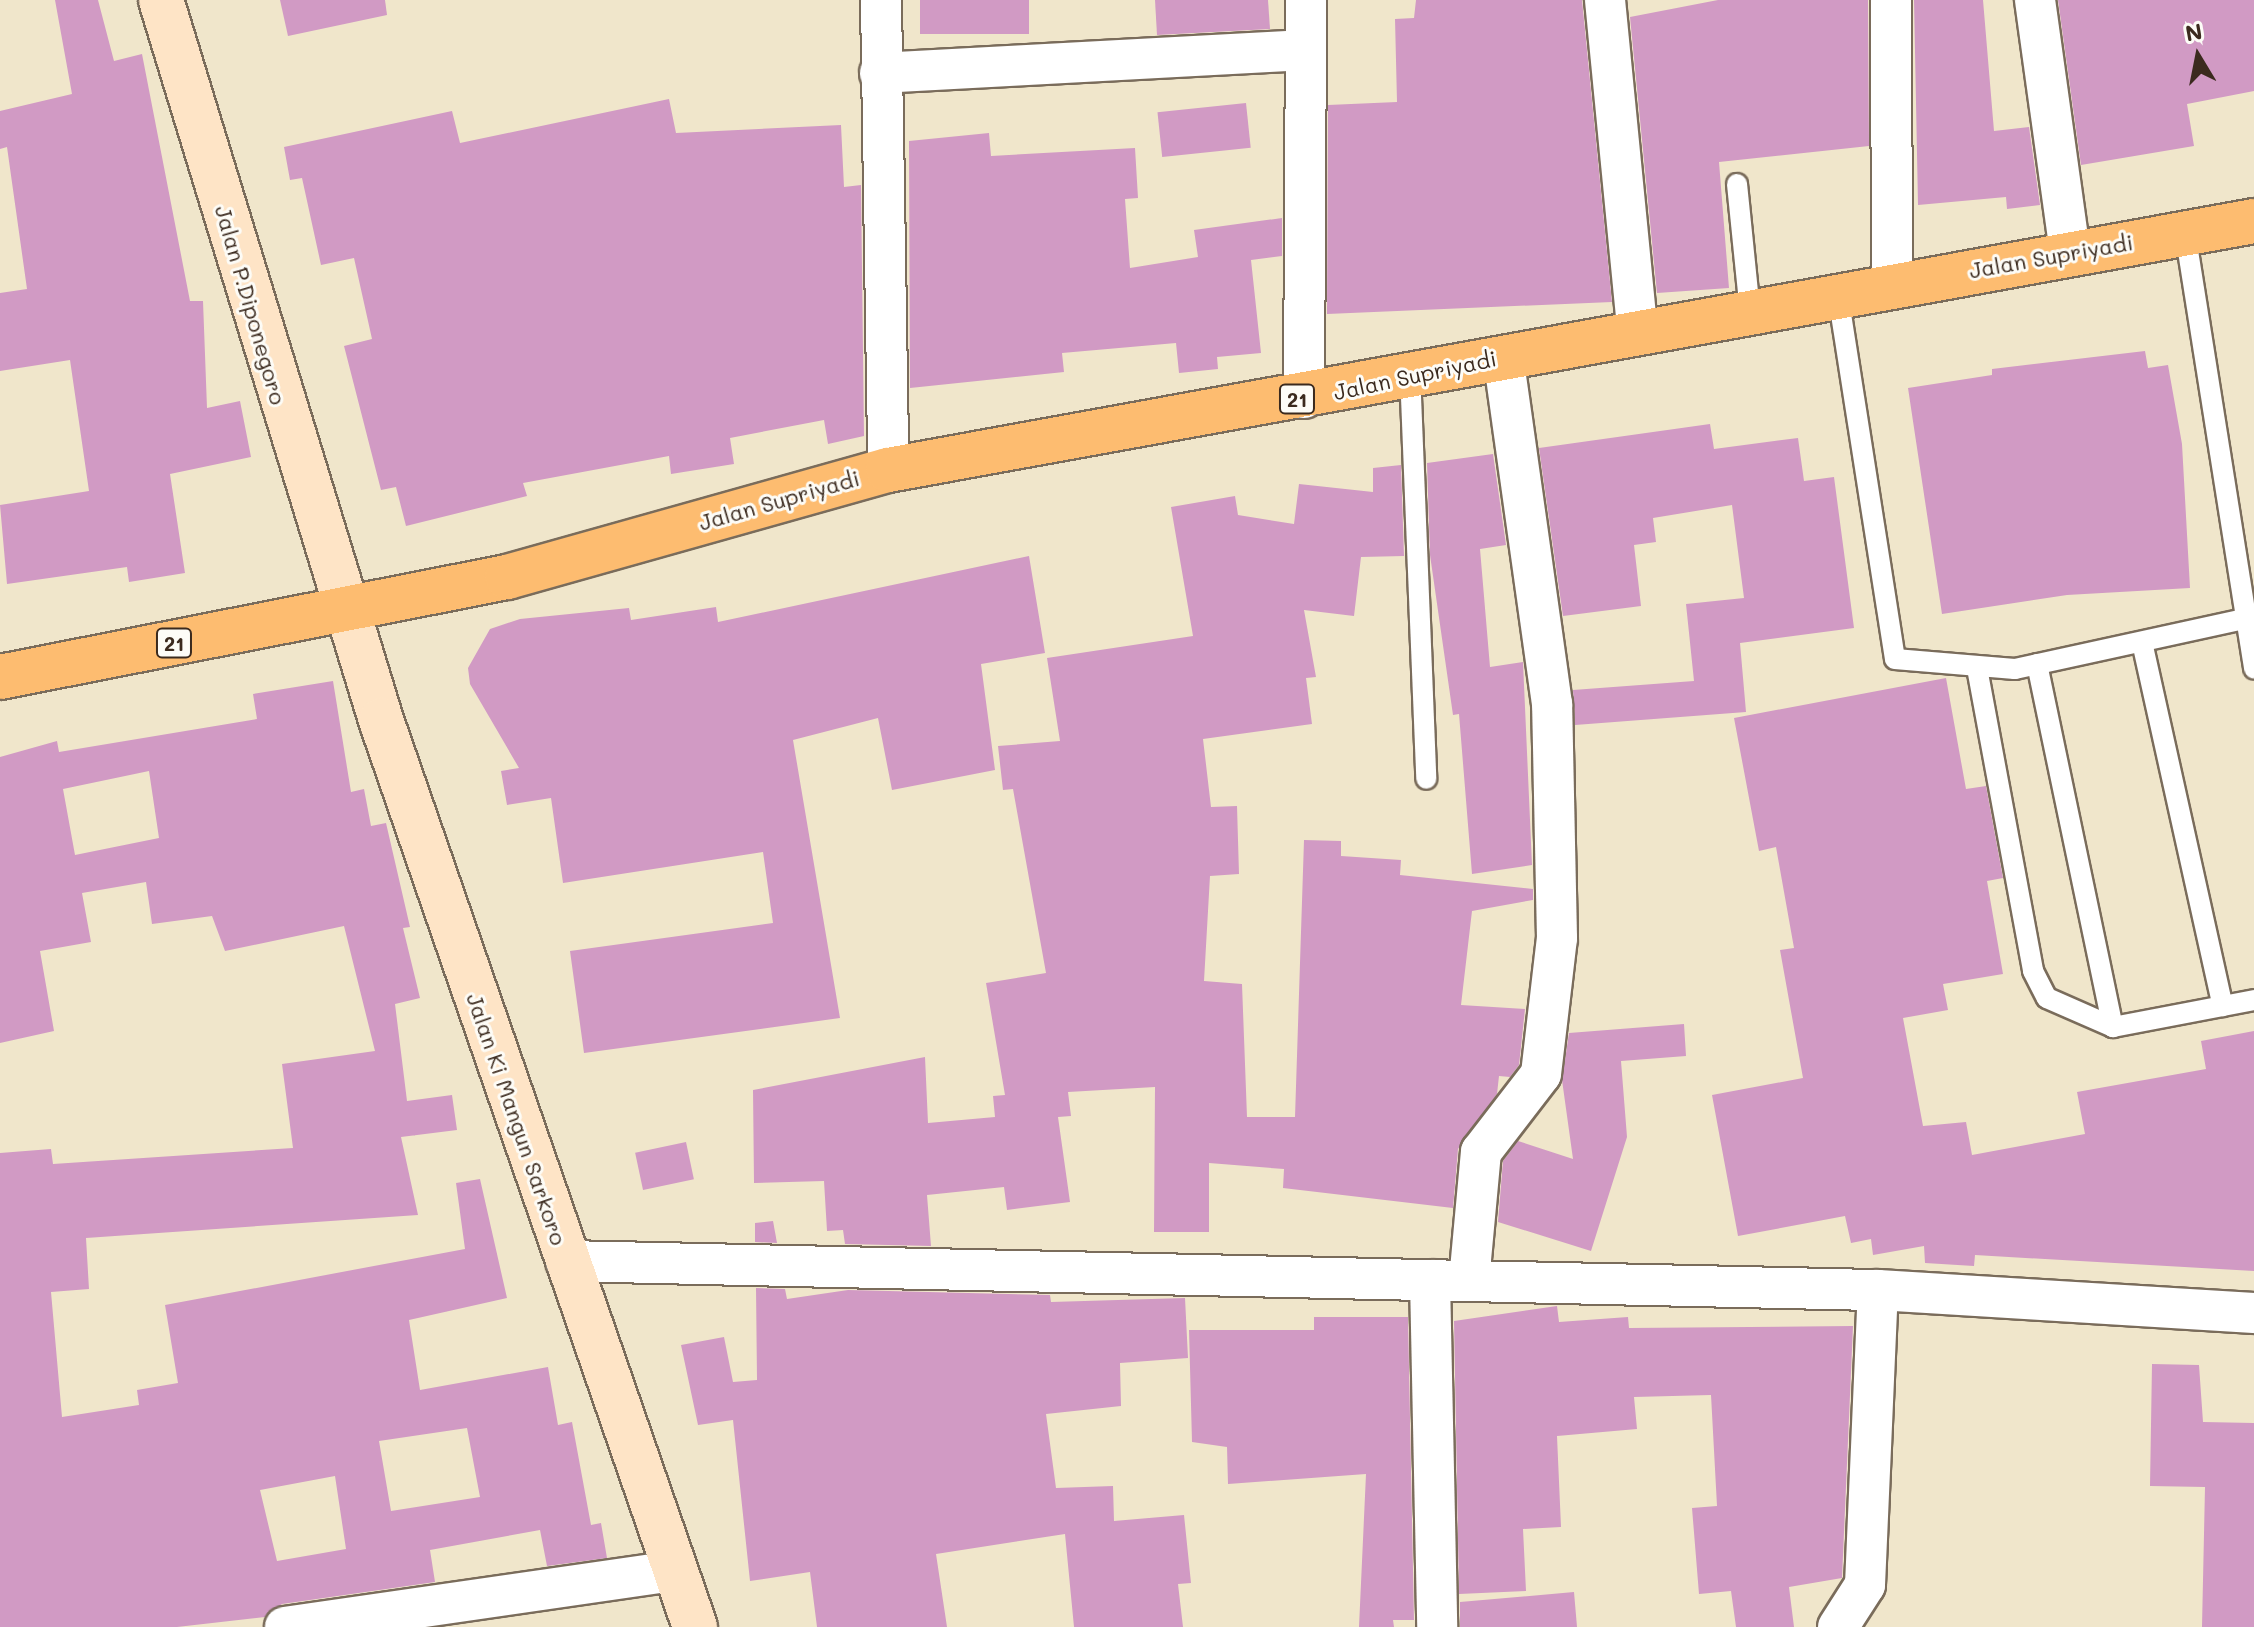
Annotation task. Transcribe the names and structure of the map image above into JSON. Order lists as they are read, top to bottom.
{
  "streets": {
    "highway": ["Jalan Supriyadi", "21"],
    "main road": ["Jalan P.Diponegoro", "Jalan Ki Mangun Sarkoro"]
  },
  "crossings": [
    ["Jalan Supriyadi", "Jalan P.Diponegoro"],
    ["Jalan Supriyadi", "21"],
    ["Jalan Supriyadi", "Jalan Ki Mangun Sarkoro"],
    ["Jalan P.Diponegoro", "21"],
    ["Jalan P.Diponegoro", "Jalan Ki Mangun Sarkoro"],
    ["21", "Jalan Ki Mangun Sarkoro"]
  ],
  "north": "top"
}
